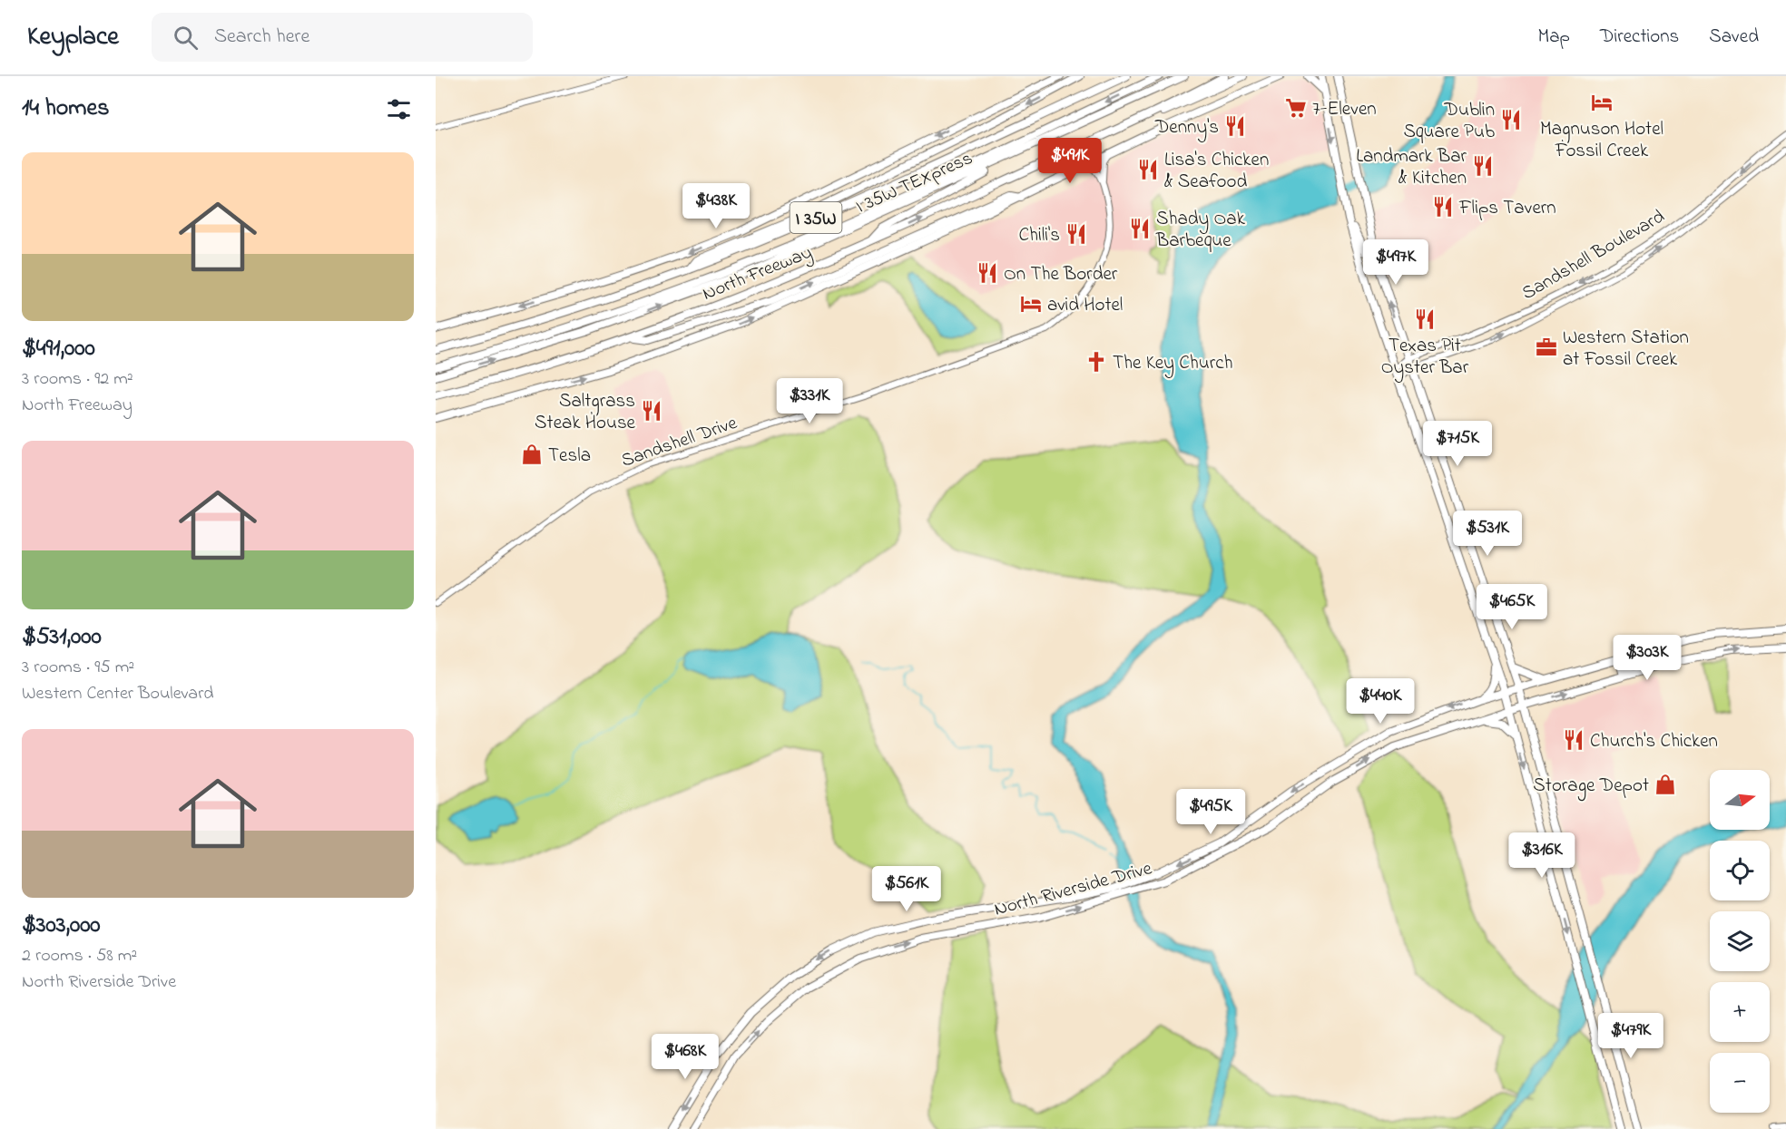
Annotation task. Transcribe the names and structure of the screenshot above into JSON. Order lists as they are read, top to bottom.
{
  "streets": {
    "highway": ["I 35W TEXpress", "I 35W", "North Freeway"],
    "main road": ["North Riverside Drive"],
    "street": ["Sandshell Boulevard", "Sandshell Drive"]
  },
  "crossings": [
    ["North Freeway", "Sandshell Drive"]
  ],
  "places": {
    "hotel": ["Magnuson Hotel Fossil Creek", "avid Hotel"],
    "supermarket": ["7-Eleven"],
    "restaurant": [
      "Dublin Square Pub",
      "Denny's",
      "Landmark Bar & Kitchen",
      "Lisa's Chicken & Seafood",
      "Flips Tavern",
      "Shady Oak Barbeque",
      "Chili's",
      "On The Border",
      "Texas Pit Oyster Bar",
      "Saltgrass Steak House",
      "Church's Chicken"
    ],
    "office": ["Western Station at Fossil Creek"],
    "church": ["The Key Church"],
    "shop": ["Tesla", "Storage Depot"]
  },
  "north": "right",
  "page": {
    "header": "Keyplace",
    "search": "Search here",
    "nav": ["Map", "Directions", "Saved"],
    "heading": "14 homes",
    "price": [
      "$491K",
      "$438K",
      "$497K",
      "$331K",
      "$715K",
      "$531K",
      "$465K",
      "$303K",
      "$440K",
      "$495K",
      "$316K",
      "$561K",
      "$479K",
      "$468K"
    ],
    "list": [
      {
        "name": "$491,000",
        "note": "3 rooms · 92 m² · North Freeway"
      },
      {
        "name": "$531,000",
        "note": "3 rooms · 95 m² · Western Center Boulevard"
      },
      {
        "name": "$303,000",
        "note": "2 rooms · 58 m² · North Riverside Drive"
      }
    ],
    "map_buttons": ["+", "−"]
  }
}
